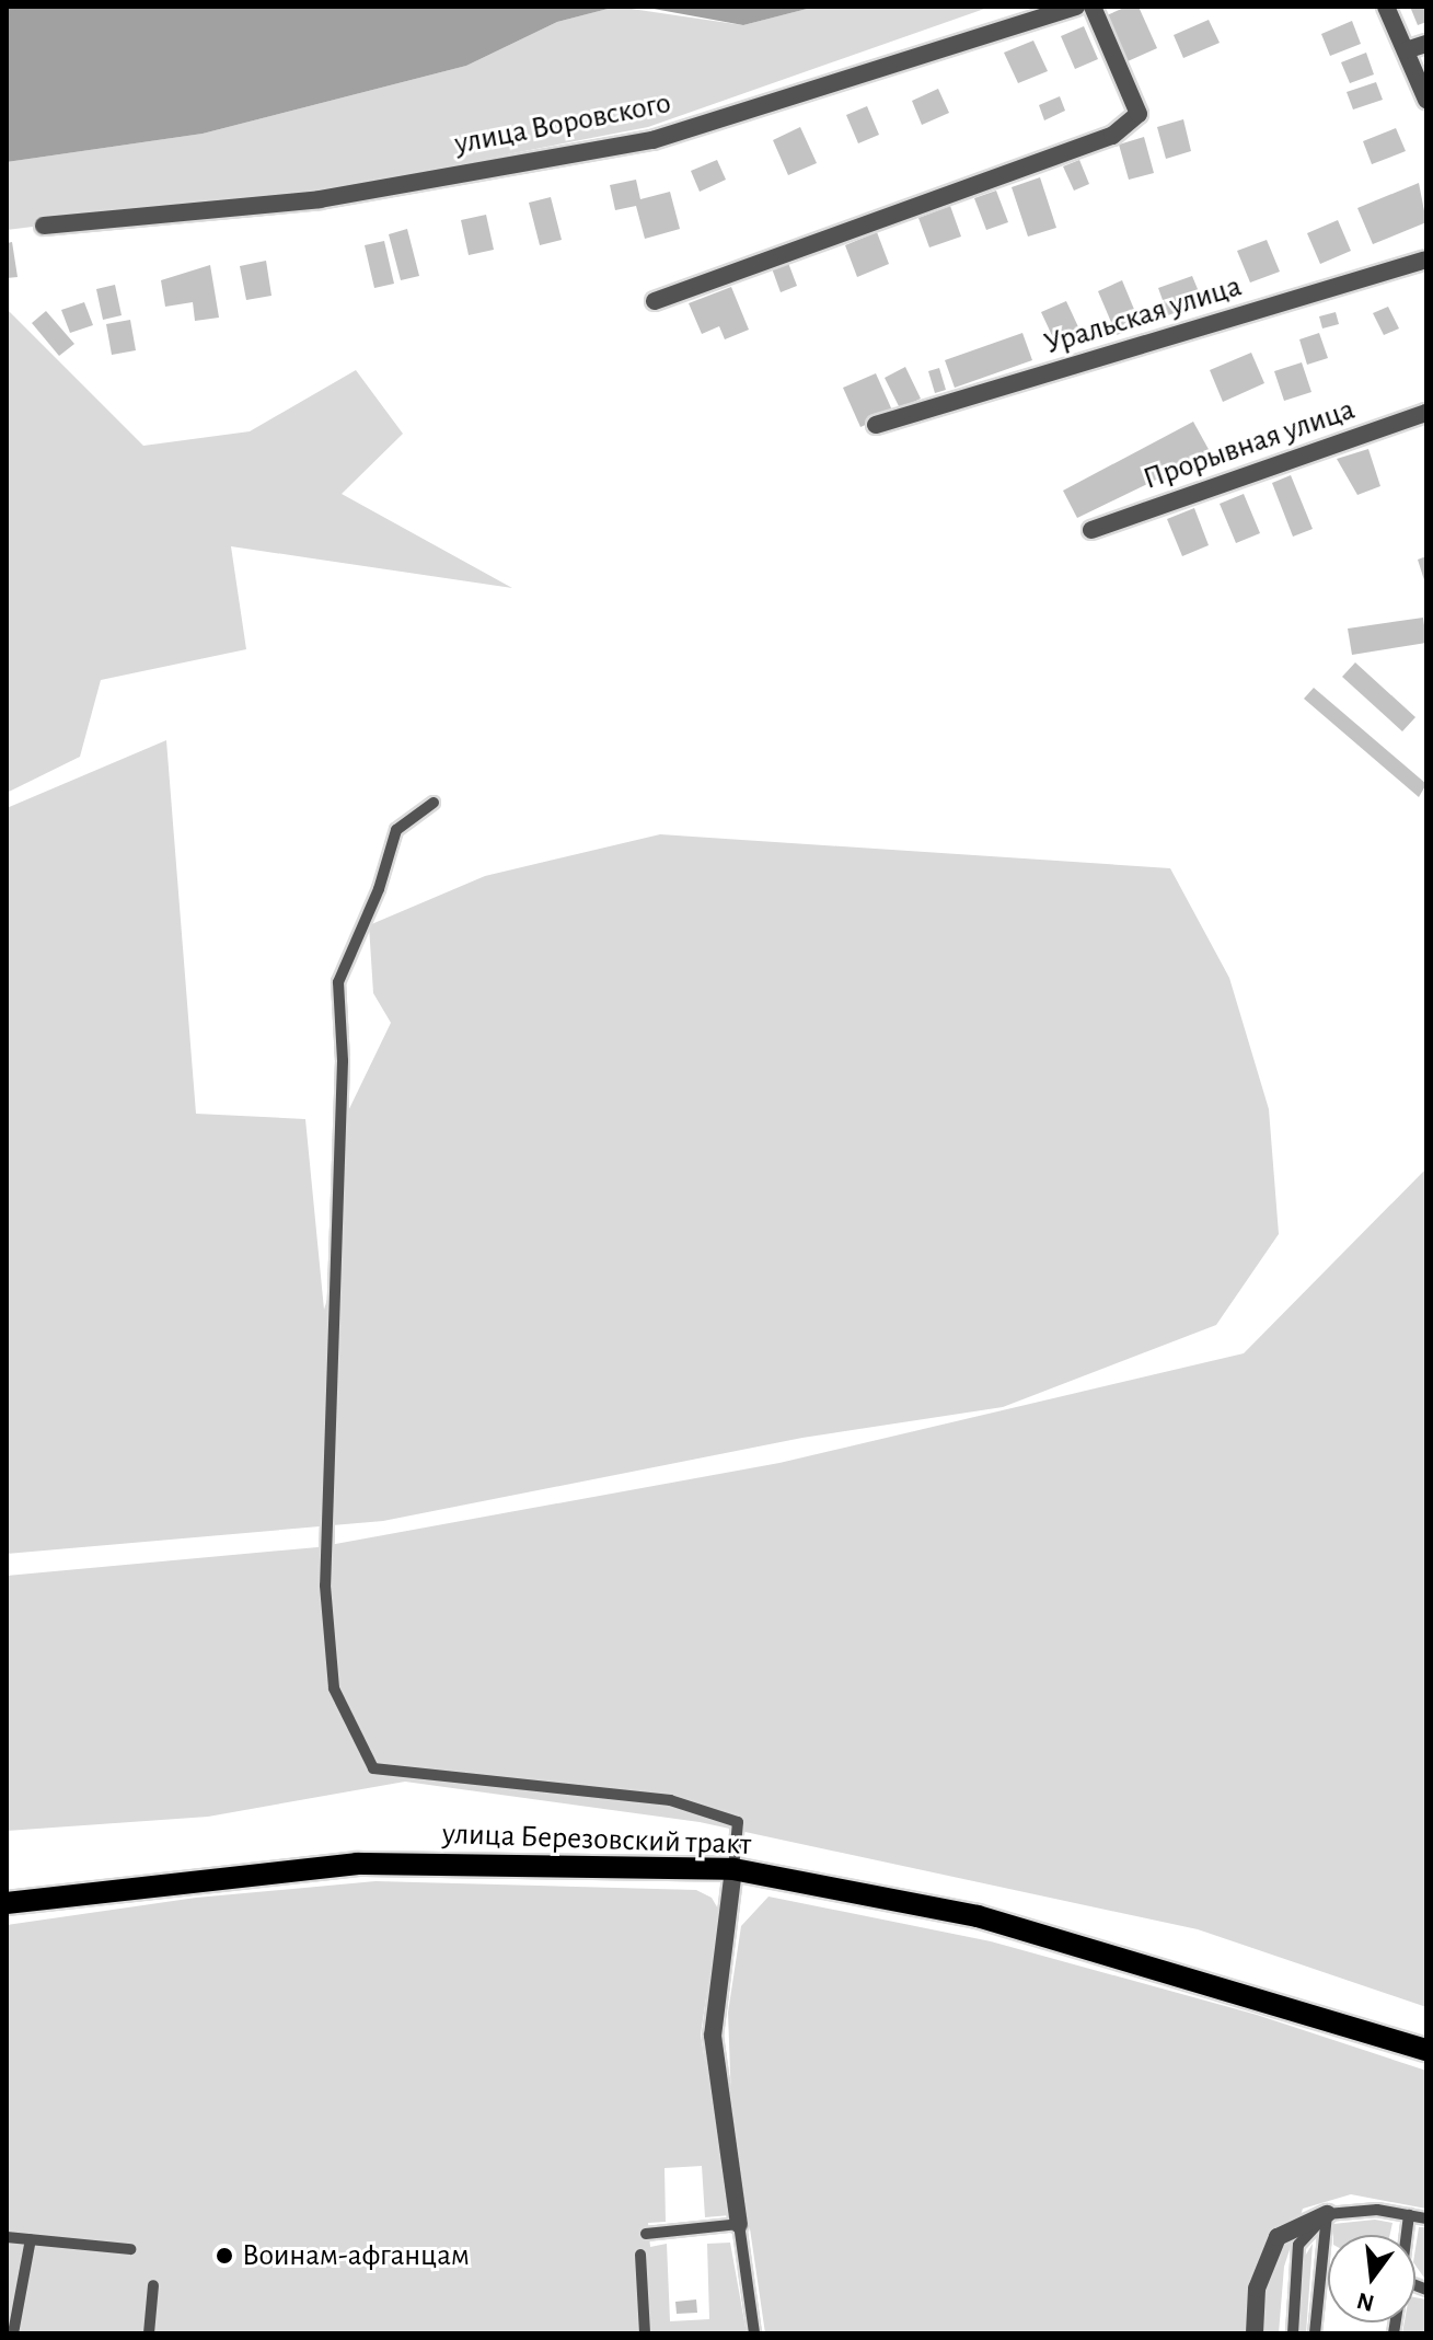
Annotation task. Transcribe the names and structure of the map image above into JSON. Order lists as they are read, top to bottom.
{
  "streets": {
    "main road": ["улица Березовский тракт"],
    "street": ["улица Воровского", "Уральская улица", "Прорывная улица"]
  },
  "places": ["Воинам-афганцам"],
  "north": "bottom"
}
